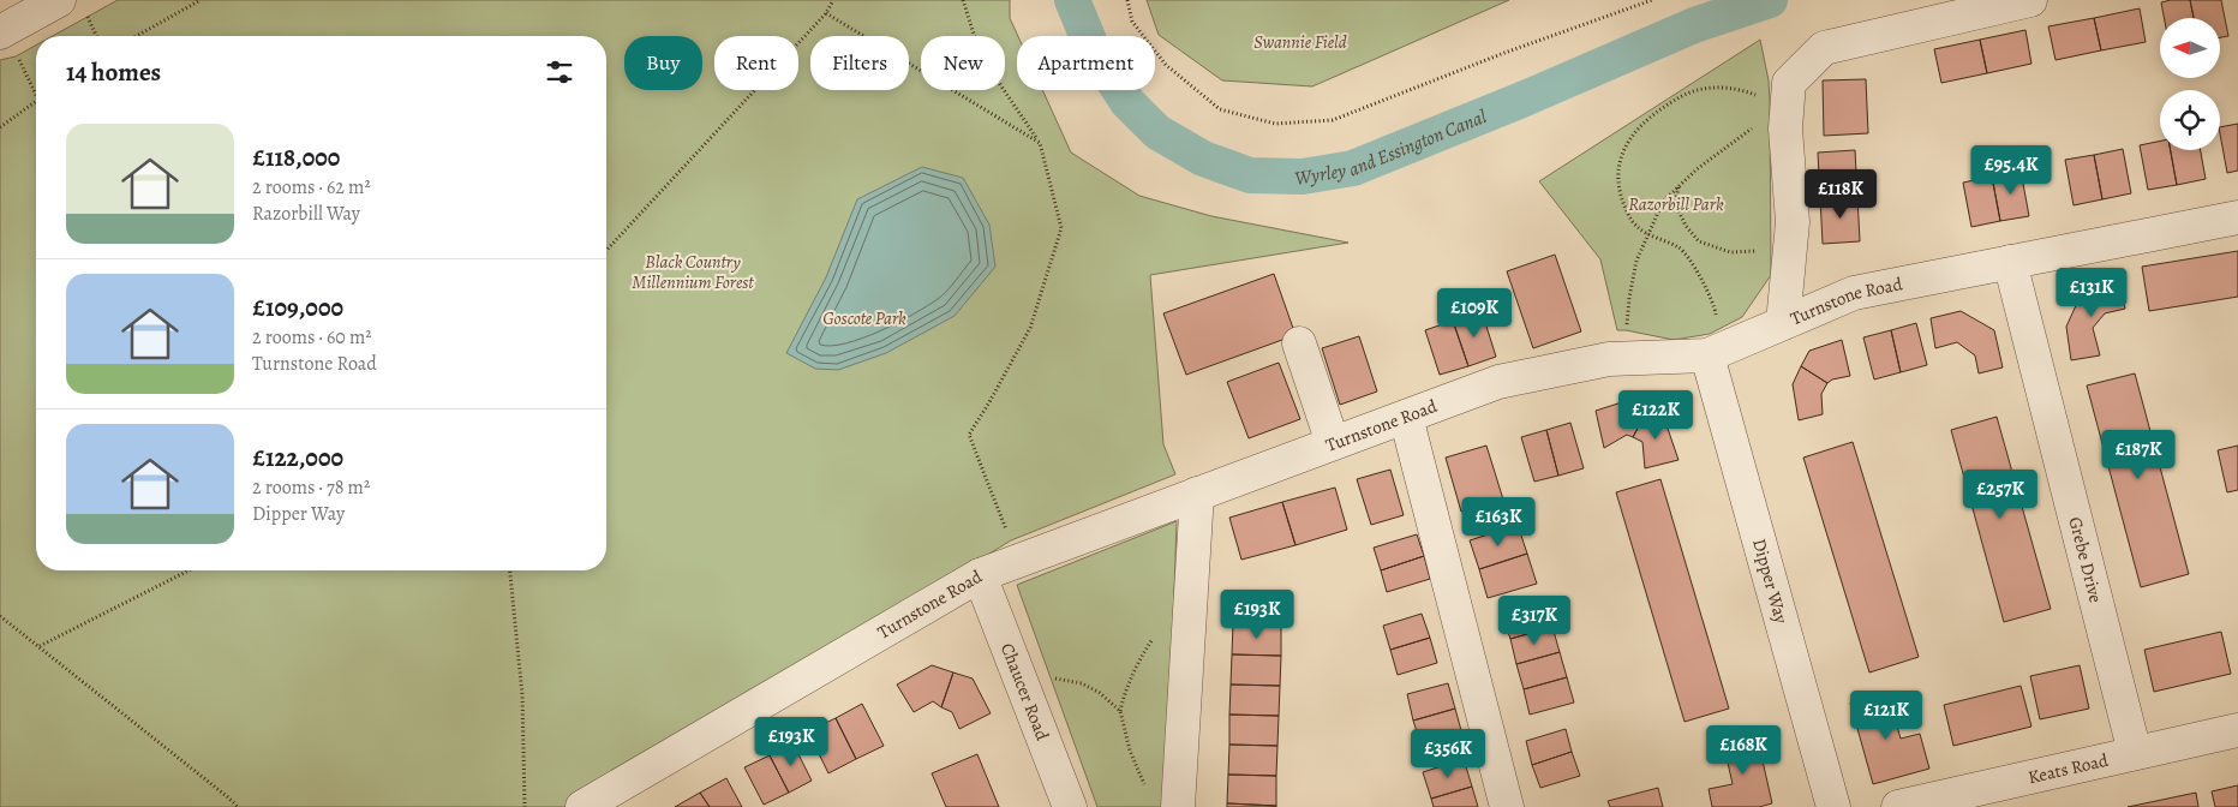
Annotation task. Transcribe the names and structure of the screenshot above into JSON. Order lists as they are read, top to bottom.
{
  "streets": {
    "street": [
      "Turnstone Road",
      "Grebe Drive",
      "Dipper Way",
      "Chaucer Road",
      "Keats Road"
    ]
  },
  "crossings": [
    ["Turnstone Road", "Grebe Drive"],
    ["Turnstone Road", "Dipper Way"],
    ["Turnstone Road", "Chaucer Road"],
    ["Grebe Drive", "Keats Road"]
  ],
  "water": ["Wyrley and Essington Canal"],
  "parks": [
    "Swannie Field",
    "Razorbill Park",
    "Black Country Millennium Forest",
    "Goscote Park"
  ],
  "north": "left",
  "page": {
    "chip": [
      "Buy",
      "Rent",
      "Filters",
      "New",
      "Apartment"
    ],
    "heading": "14 homes",
    "list": [
      {
        "name": "£118,000",
        "note": "2 rooms · 62 m² · Razorbill Way"
      },
      {
        "name": "£109,000",
        "note": "2 rooms · 60 m² · Turnstone Road"
      },
      {
        "name": "£122,000",
        "note": "2 rooms · 78 m² · Dipper Way"
      }
    ],
    "price": [
      "£95.4K",
      "£118K",
      "£131K",
      "£109K",
      "£122K",
      "£187K",
      "£257K",
      "£163K",
      "£193K",
      "£317K",
      "£121K",
      "£193K",
      "£168K",
      "£356K"
    ]
  }
}
